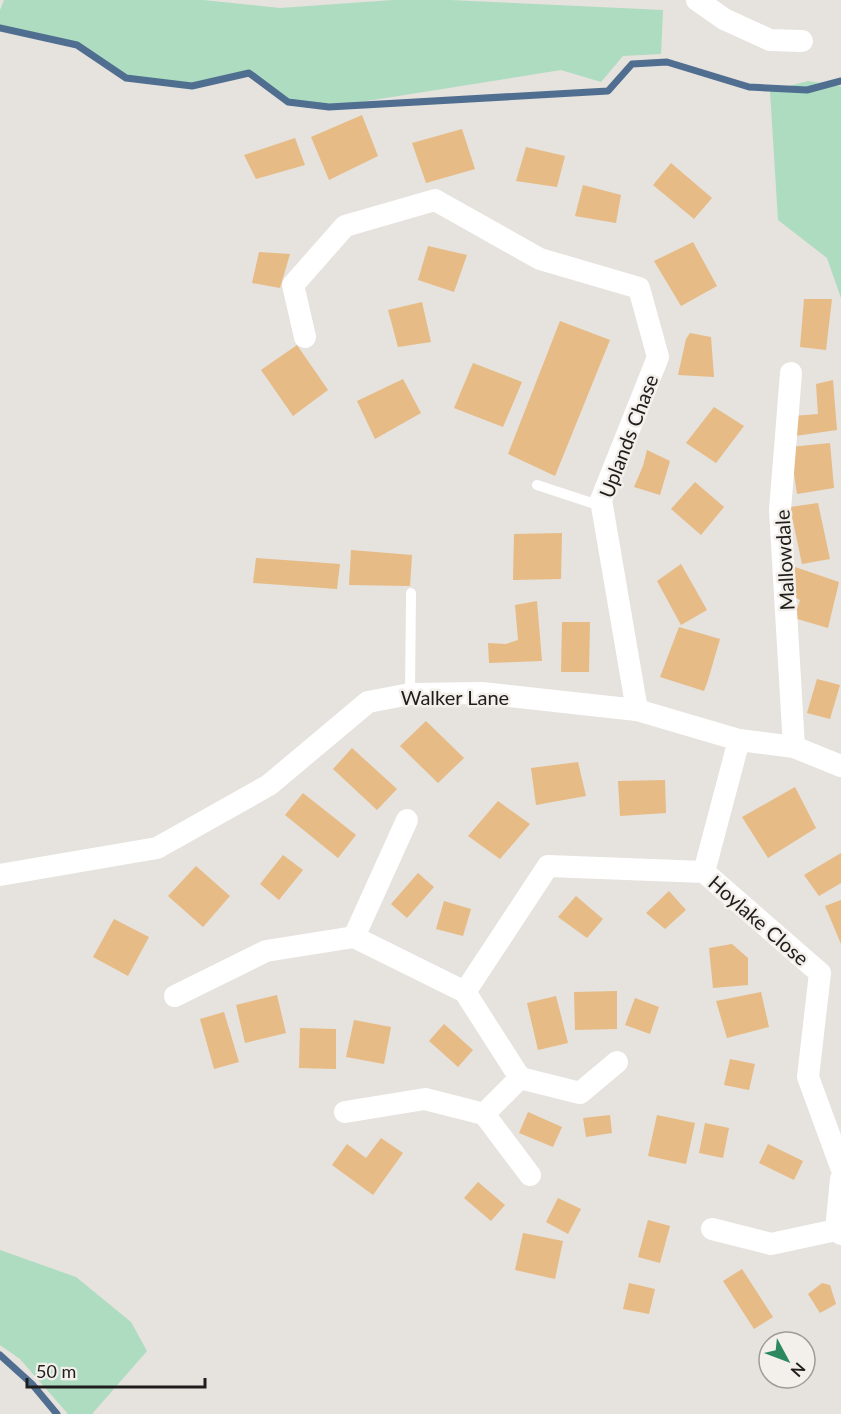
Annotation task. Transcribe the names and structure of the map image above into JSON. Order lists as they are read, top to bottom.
{
  "streets": {
    "street": [
      "Uplands Chase",
      "Mallowdale",
      "Walker Lane",
      "Hoylake Close"
    ]
  },
  "crossings": [
    ["Uplands Chase", "Walker Lane"],
    ["Mallowdale", "Walker Lane"],
    ["Walker Lane", "Hoylake Close"]
  ],
  "scale_bar": "50 m",
  "north": "bottom right"
}
